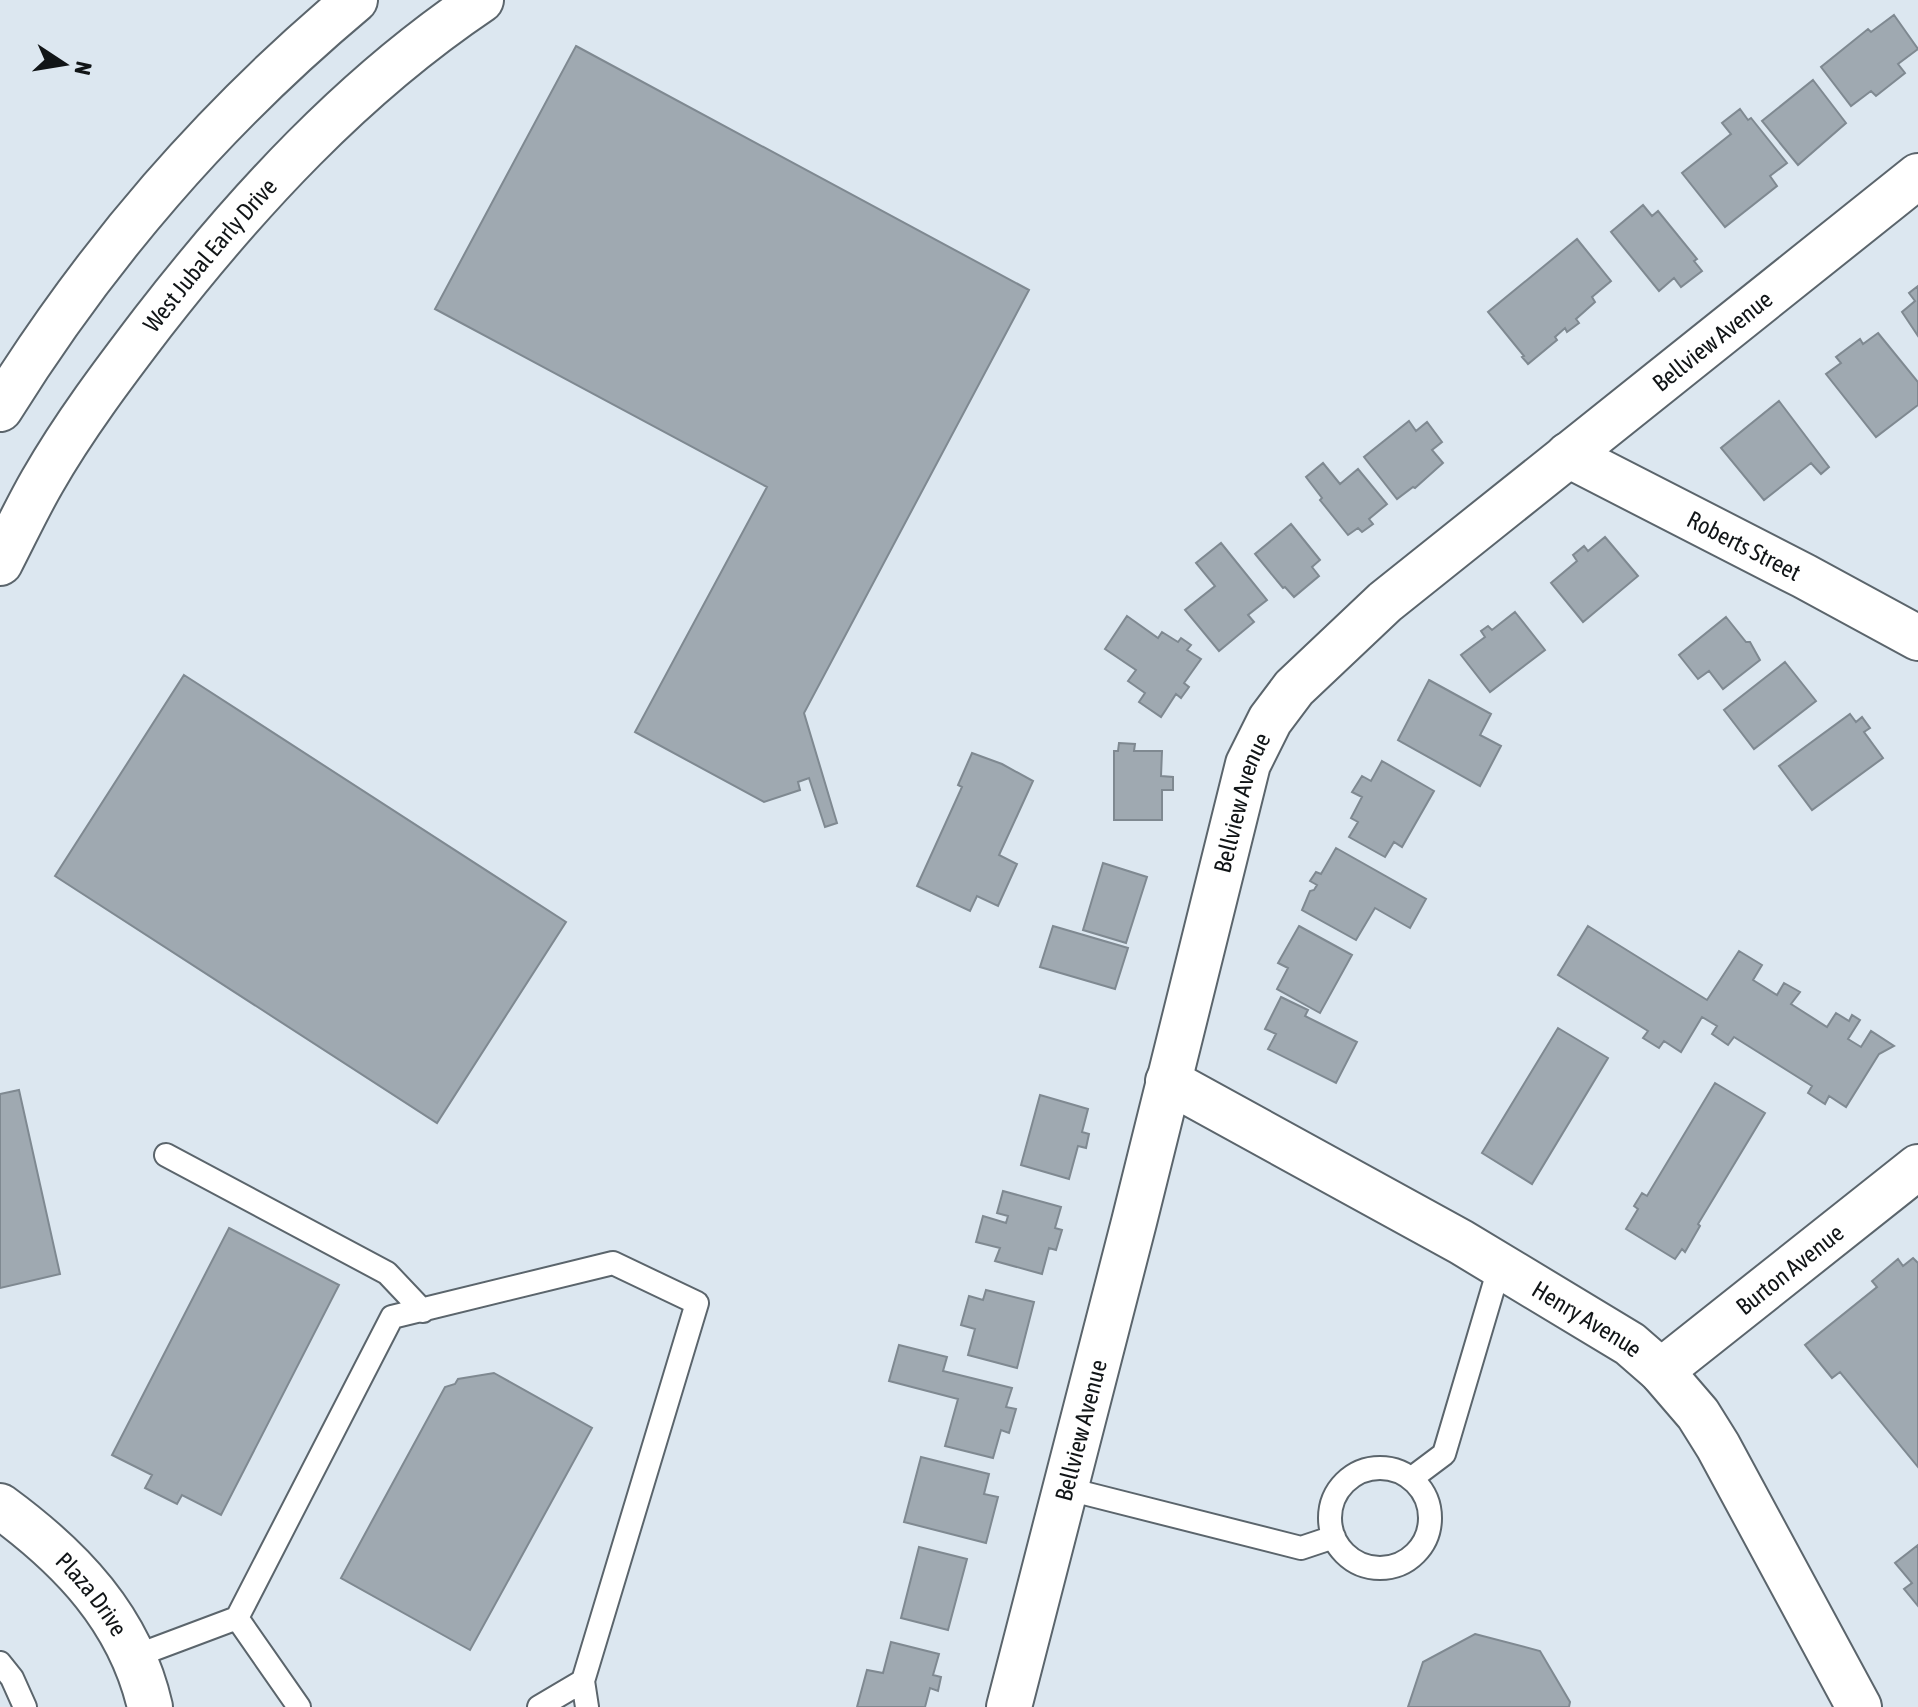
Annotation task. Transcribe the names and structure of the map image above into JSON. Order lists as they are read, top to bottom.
{
  "streets": {
    "street": [
      "West Jubal Early Drive",
      "Bellview Avenue",
      "Roberts Street",
      "Burton Avenue",
      "Henry Avenue",
      "Plaza Drive"
    ]
  },
  "crossings": [
    ["Bellview Avenue", "Roberts Street"],
    ["Bellview Avenue", "Henry Avenue"],
    ["Burton Avenue", "Henry Avenue"]
  ],
  "north": "right"
}
